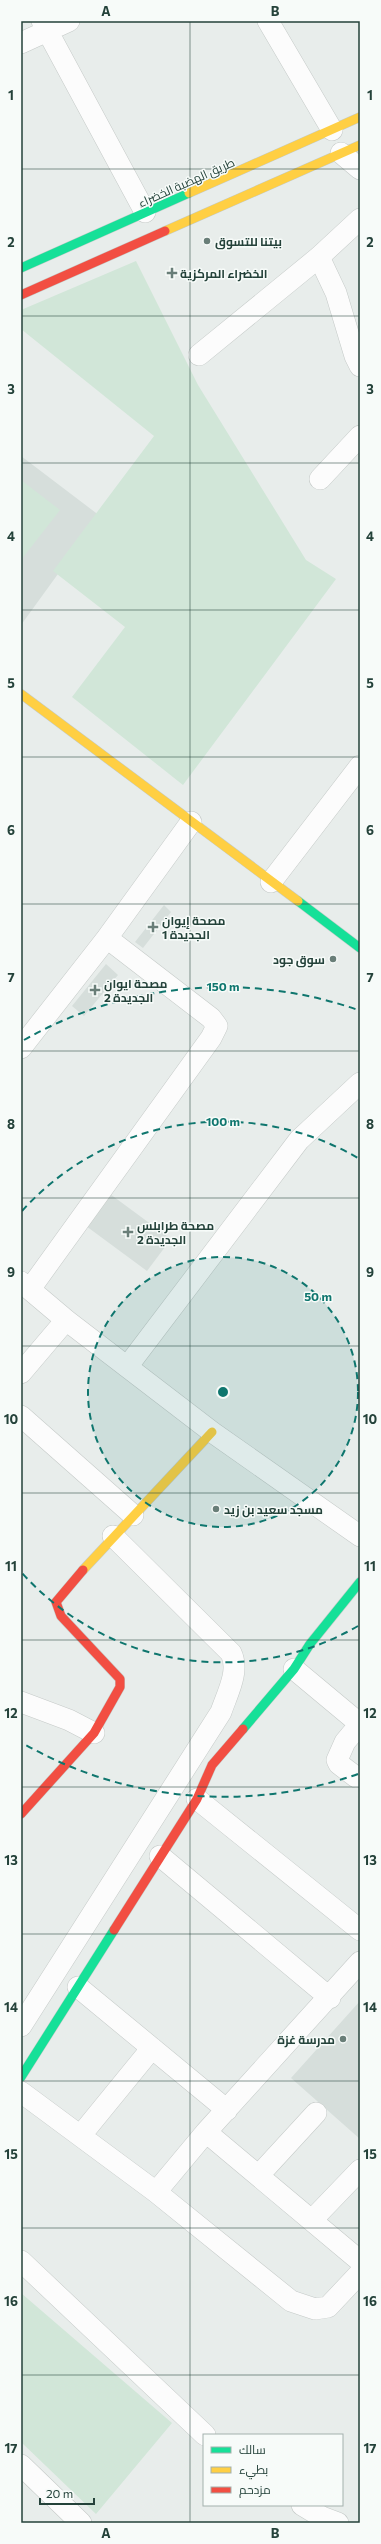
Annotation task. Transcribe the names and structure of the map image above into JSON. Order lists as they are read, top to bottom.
{
  "streets": {
    "street": ["طريق الهضبة الخضراء"]
  },
  "places": {
    "other": [
      "بيتنا للتسوق",
      "سوق جود",
      "مسجد سعيد بن زيد",
      "مدرسة غزة"
    ],
    "health": [
      "الخضراء المركزية",
      "مصحة إيوان الجديدة 1",
      "مصحة ايوان الجديدة 2",
      "مصحة طرابلس الجديدة 2"
    ]
  },
  "legend": ["سالك", "بطيء", "مزدحم"],
  "scale_bar": "20 m",
  "grid": {
    "columns": ["A", "B"],
    "rows": [
      "1",
      "2",
      "3",
      "4",
      "5",
      "6",
      "7",
      "8",
      "9",
      "10",
      "11",
      "12",
      "13",
      "14",
      "15",
      "16",
      "17"
    ]
  },
  "rings": ["150 m", "100 m", "50 m"]
}
